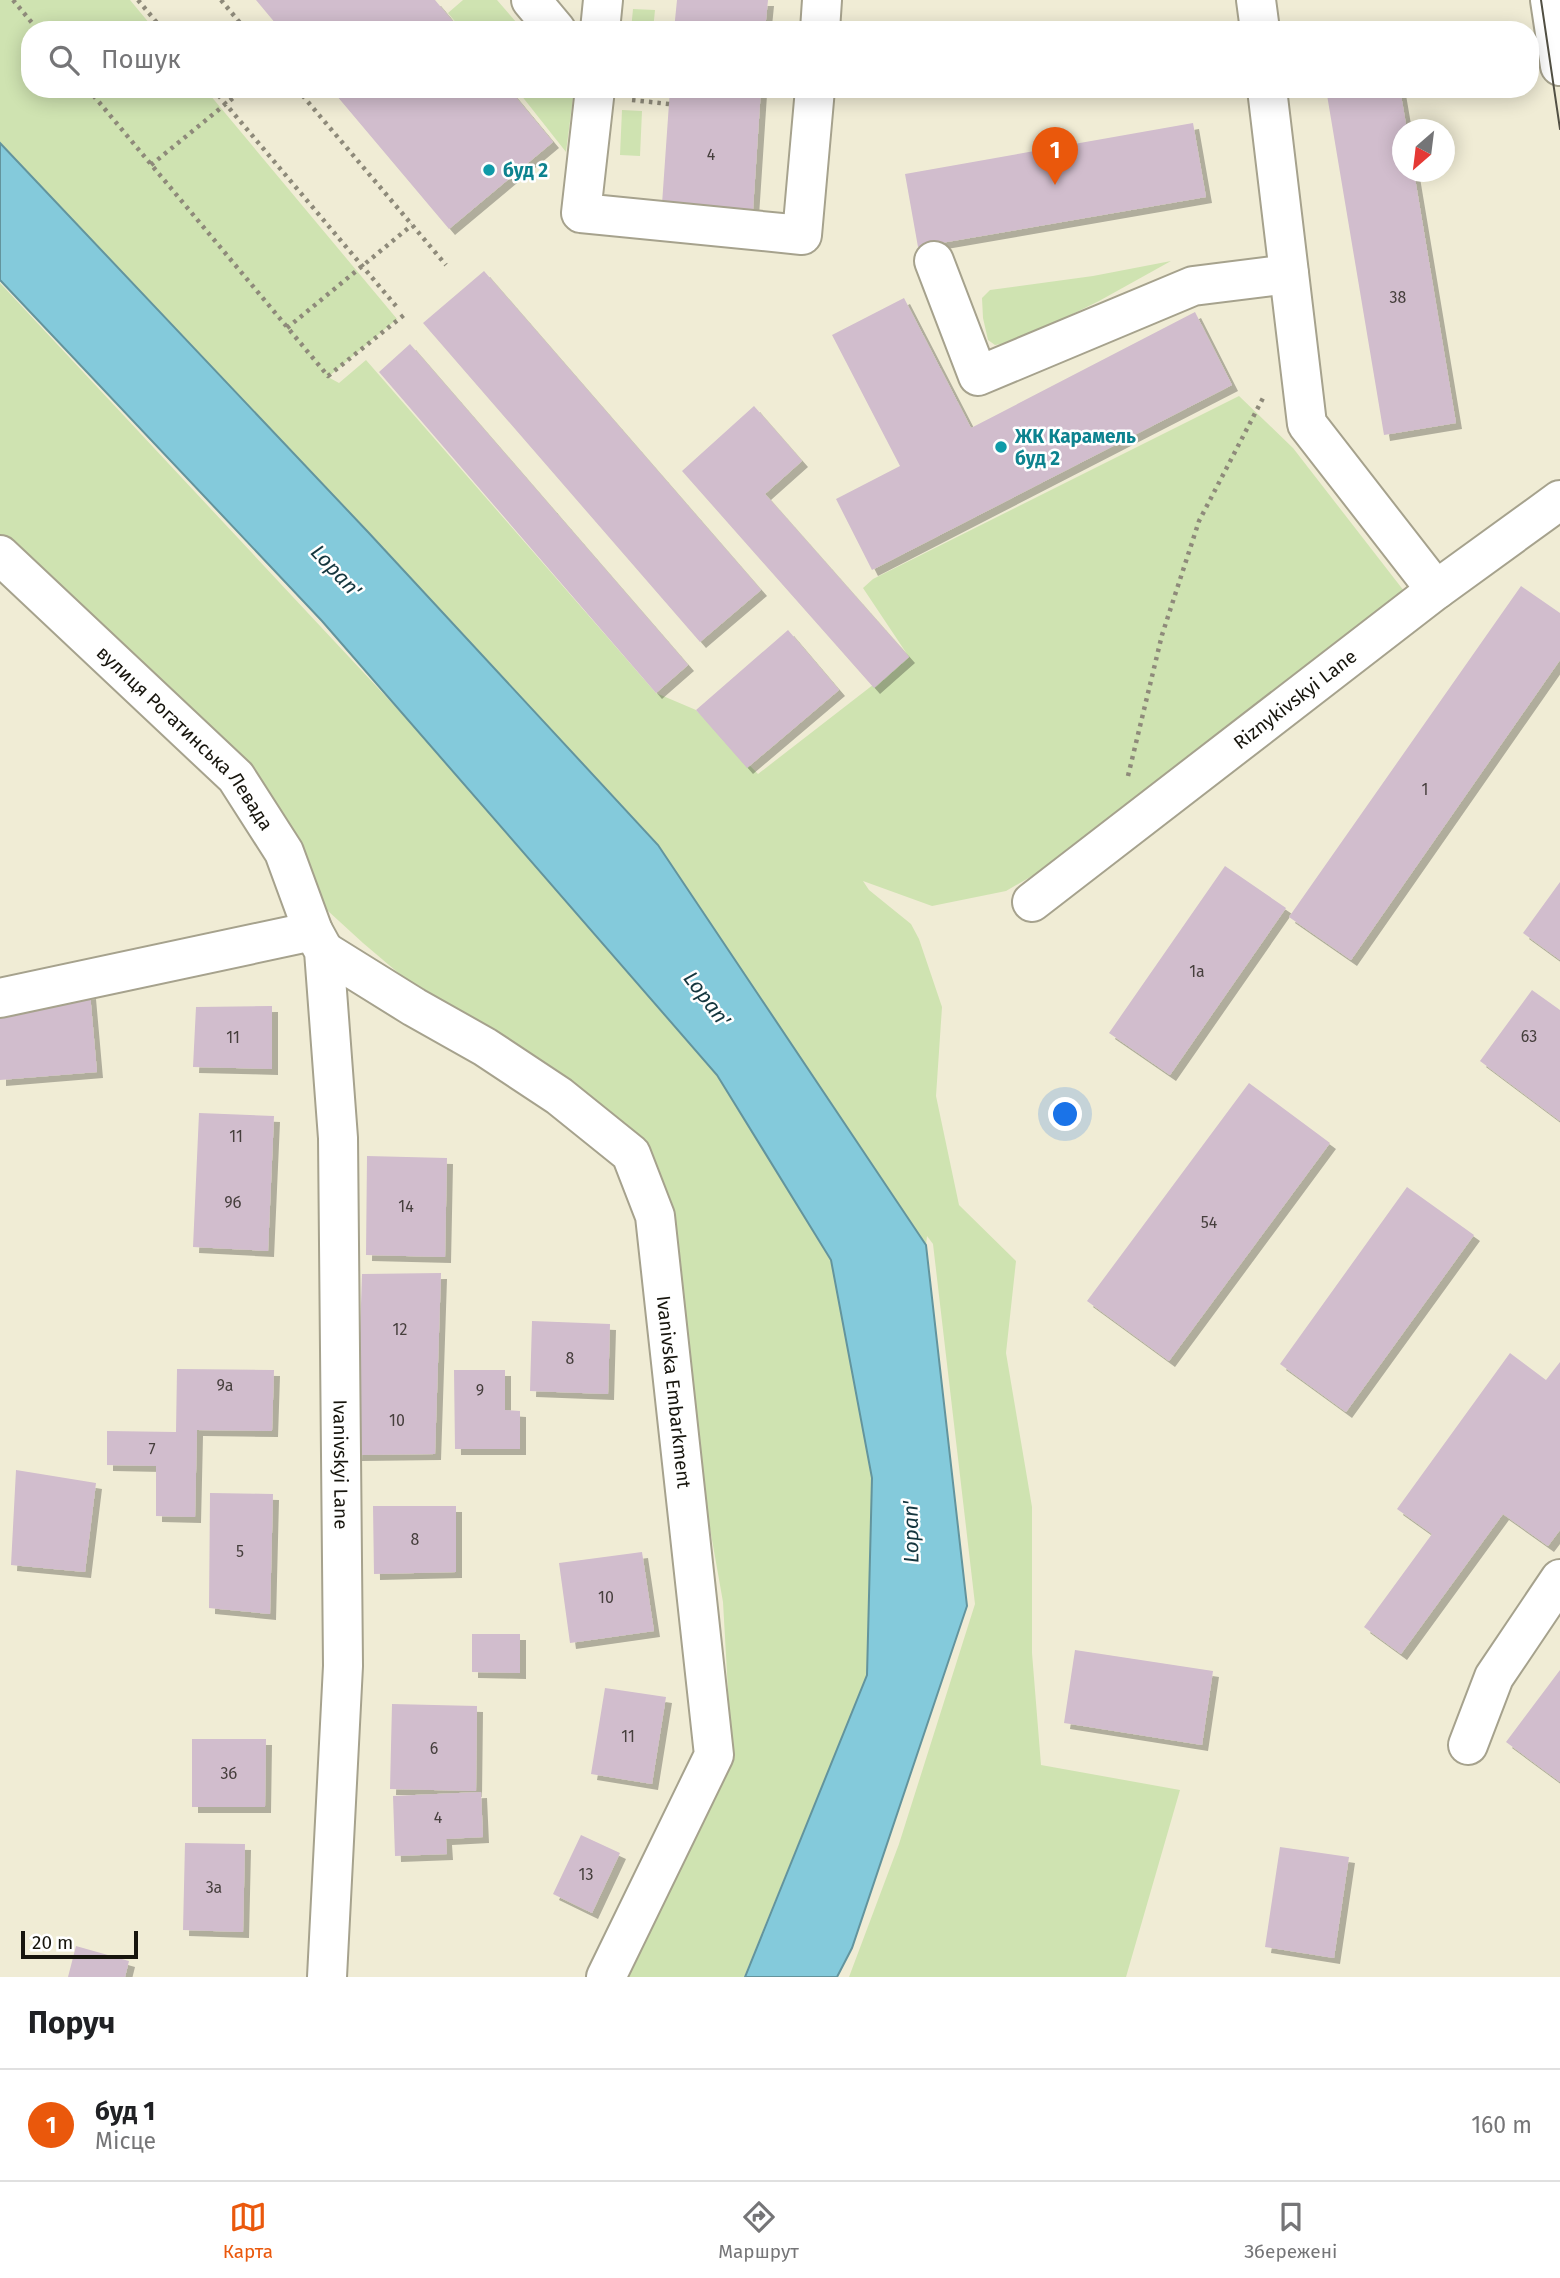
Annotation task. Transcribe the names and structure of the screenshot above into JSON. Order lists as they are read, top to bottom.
{
  "streets": {
    "street": [
      "Riznykivskyi Lane",
      "вулиця Рогатинська Левада",
      "Ivanivska Embarkment",
      "Ivanivskyi Lane"
    ]
  },
  "crossings": [
    ["вулиця Рогатинська Левада", "Ivanivska Embarkment"],
    ["вулиця Рогатинська Левада", "Ivanivskyi Lane"],
    ["Ivanivska Embarkment", "Ivanivskyi Lane"]
  ],
  "water": ["Lopan'"],
  "places": ["буд 2", "ЖК Карамель буд 2"],
  "house_numbers": [
    "4",
    "38",
    "1",
    "1а",
    "63",
    "11",
    "11",
    "9б",
    "14",
    "54",
    "12",
    "8",
    "9а",
    "9",
    "10",
    "7",
    "8",
    "5",
    "10",
    "11",
    "6",
    "3б",
    "4",
    "13",
    "3а"
  ],
  "scale_bar": "20 m",
  "north": "bottom left",
  "page": {
    "search": "Пошук",
    "pins": "1",
    "scale": "20 m",
    "heading": "Поруч",
    "list": [
      {
        "mark": "1",
        "name": "буд 1",
        "note": "Місце",
        "value": "160 m"
      }
    ],
    "nav": ["Карта", "Маршрут", "Збережені"]
  }
}
